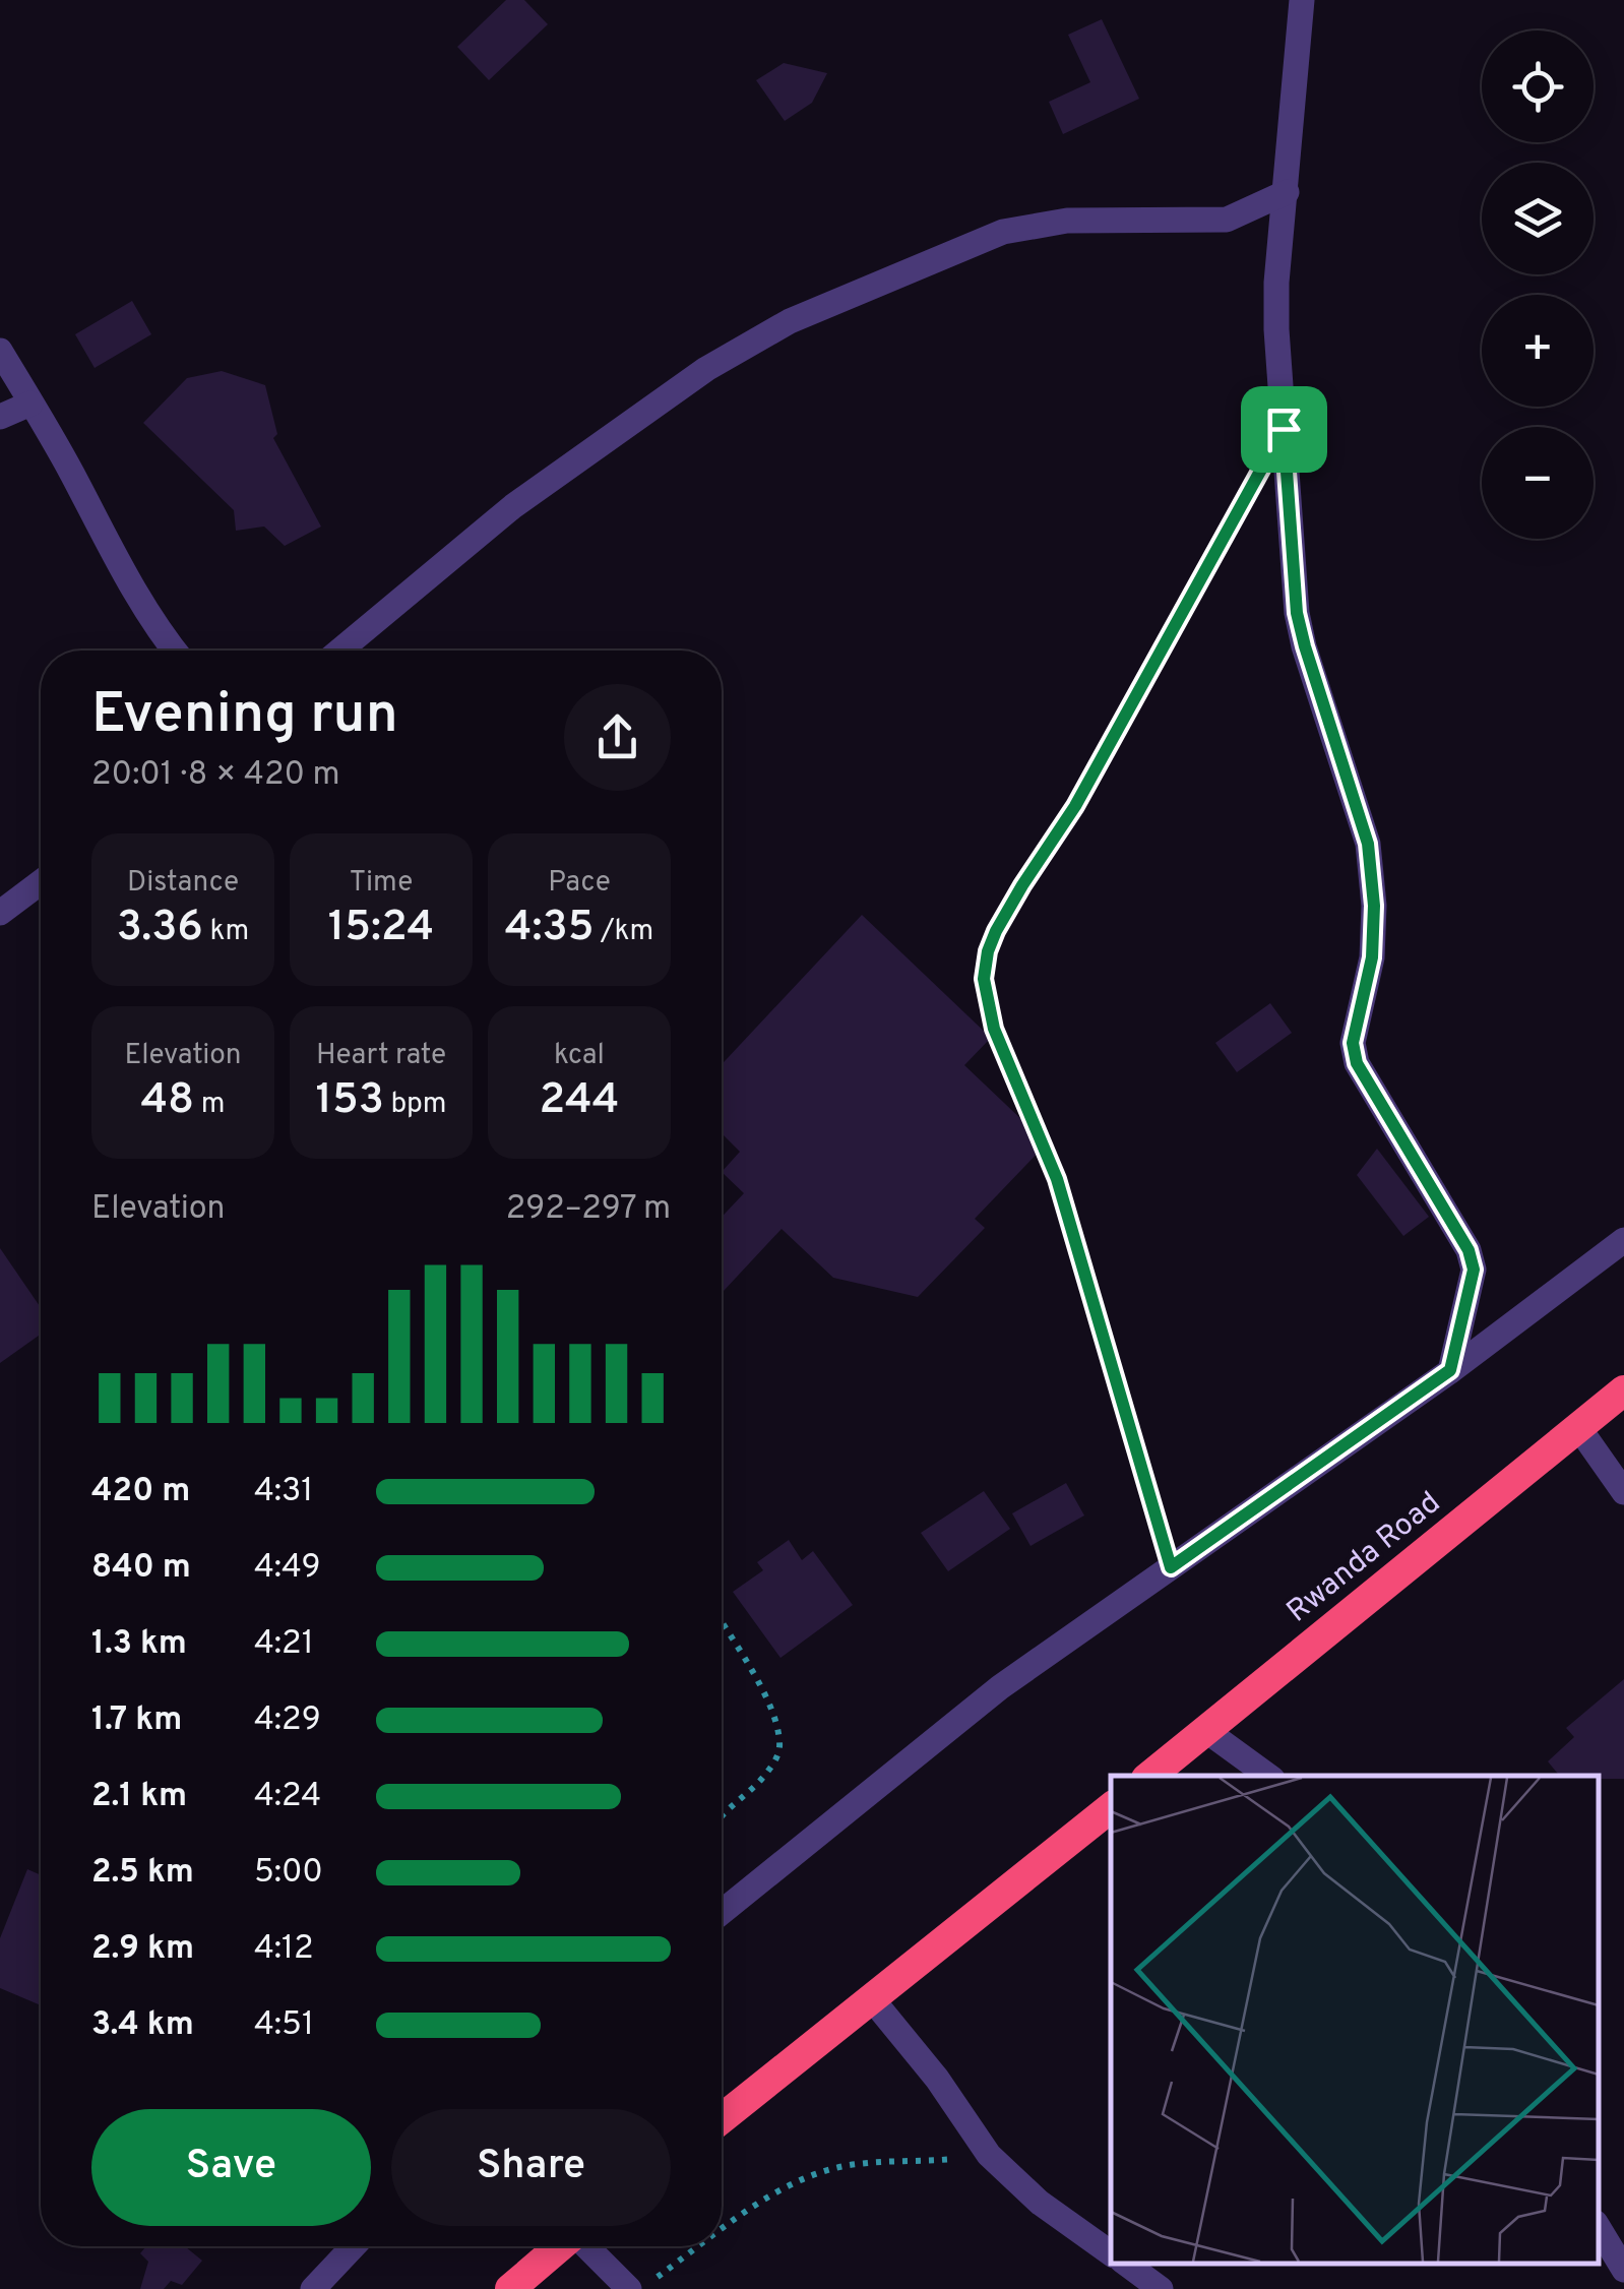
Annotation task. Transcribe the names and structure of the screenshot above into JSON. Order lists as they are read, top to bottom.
{
  "streets": {
    "highway": ["Rwanda Road"]
  },
  "page": {
    "map_buttons": ["+", "−"],
    "heading": ["Evening run", "20:01 · 8 × 420 m"],
    "stats": [
      ["Distance", "3.36 km"],
      ["Time", "15:24"],
      ["Pace", "4:35 /km"],
      ["Elevation", "48 m"],
      ["Heart rate", "153 bpm"],
      ["kcal", "244"]
    ],
    "chart": ["Elevation", "292–297 m"],
    "list": [
      {
        "name": "420 m",
        "note": "4:31"
      },
      {
        "name": "840 m",
        "note": "4:49"
      },
      {
        "name": "1.3 km",
        "note": "4:21"
      },
      {
        "name": "1.7 km",
        "note": "4:29"
      },
      {
        "name": "2.1 km",
        "note": "4:24"
      },
      {
        "name": "2.5 km",
        "note": "5:00"
      },
      {
        "name": "2.9 km",
        "note": "4:12"
      },
      {
        "name": "3.4 km",
        "note": "4:51"
      }
    ],
    "buttons": ["Save", "Share"]
  }
}
